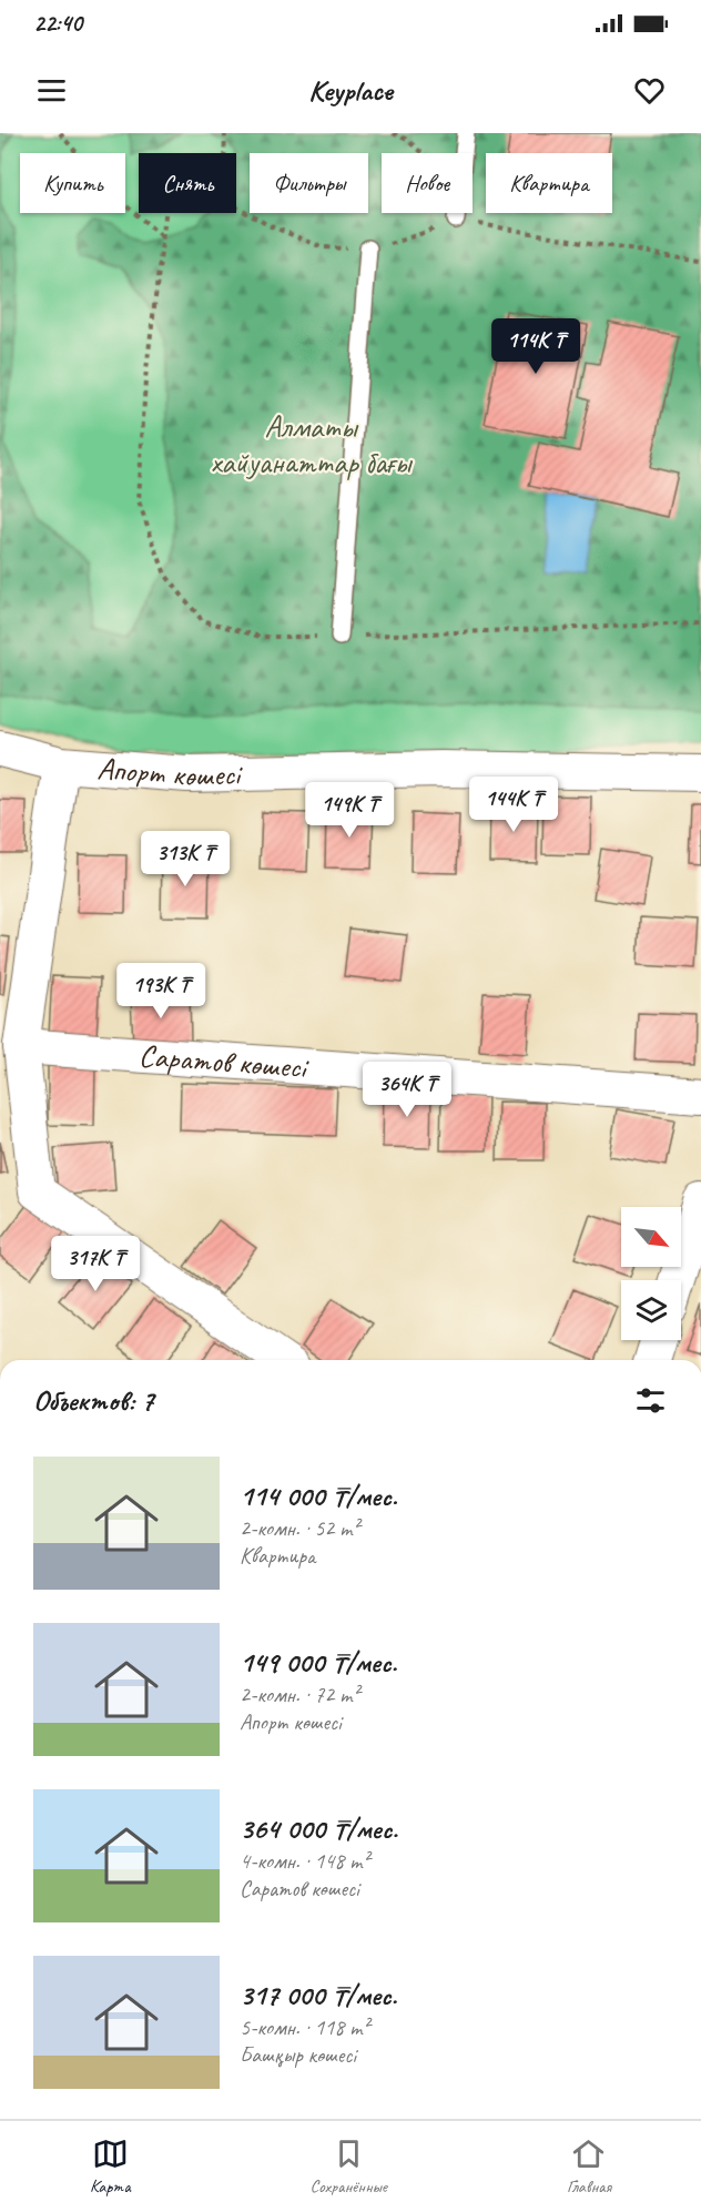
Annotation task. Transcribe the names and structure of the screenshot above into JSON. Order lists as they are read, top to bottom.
{
  "streets": {
    "street": ["Апорт көшесі", "Саратов көшесі"]
  },
  "parks": ["Алматы хайуанаттар бағы"],
  "north": "bottom right",
  "page": {
    "status": "22:40",
    "header": "Keyplace",
    "chip": [
      "Купить",
      "Снять",
      "Фильтры",
      "Новое",
      "Квартира"
    ],
    "price": [
      "114K ₸",
      "144K ₸",
      "149K ₸",
      "313K ₸",
      "193K ₸",
      "364K ₸",
      "317K ₸"
    ],
    "heading": "Объектов: 7",
    "list": [
      {
        "name": "114 000 ₸/мес.",
        "note": "2-комн. · 52 m² · Квартира"
      },
      {
        "name": "149 000 ₸/мес.",
        "note": "2-комн. · 72 m² · Апорт көшесі"
      },
      {
        "name": "364 000 ₸/мес.",
        "note": "4-комн. · 148 m² · Саратов көшесі"
      },
      {
        "name": "317 000 ₸/мес.",
        "note": "5-комн. · 118 m² · Башқыр көшесі"
      }
    ],
    "tabs": ["Карта", "Сохранённые", "Главная"]
  }
}
